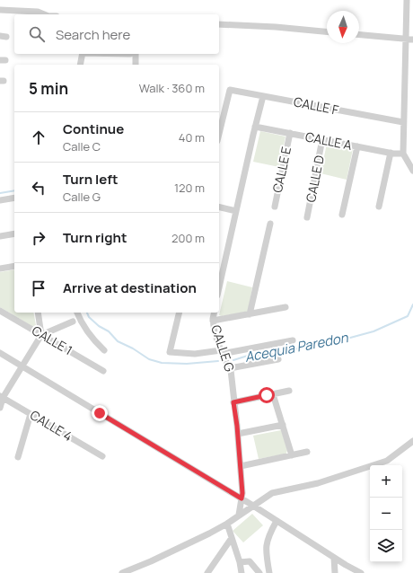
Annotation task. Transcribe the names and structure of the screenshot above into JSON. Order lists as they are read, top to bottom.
{
  "streets": {
    "street": [
      "CALLE F",
      "CALLE A",
      "CALLE E",
      "CALLE D",
      "CALLE 1",
      "CALLE G",
      "CALLE 4"
    ]
  },
  "crossings": [
    ["CALLE A", "CALLE E"],
    ["CALLE A", "CALLE D"]
  ],
  "water": ["Acequia Paredon"],
  "north": "bottom",
  "page": {
    "search": "Search here",
    "heading": ["5 min", "Walk · 360 m"],
    "list": [
      ["Continue", "Calle C", "40 m"],
      ["Turn left", "Calle G", "120 m"],
      ["Turn right", "200 m"],
      "Arrive at destination"
    ],
    "map_buttons": ["+", "−"]
  }
}
